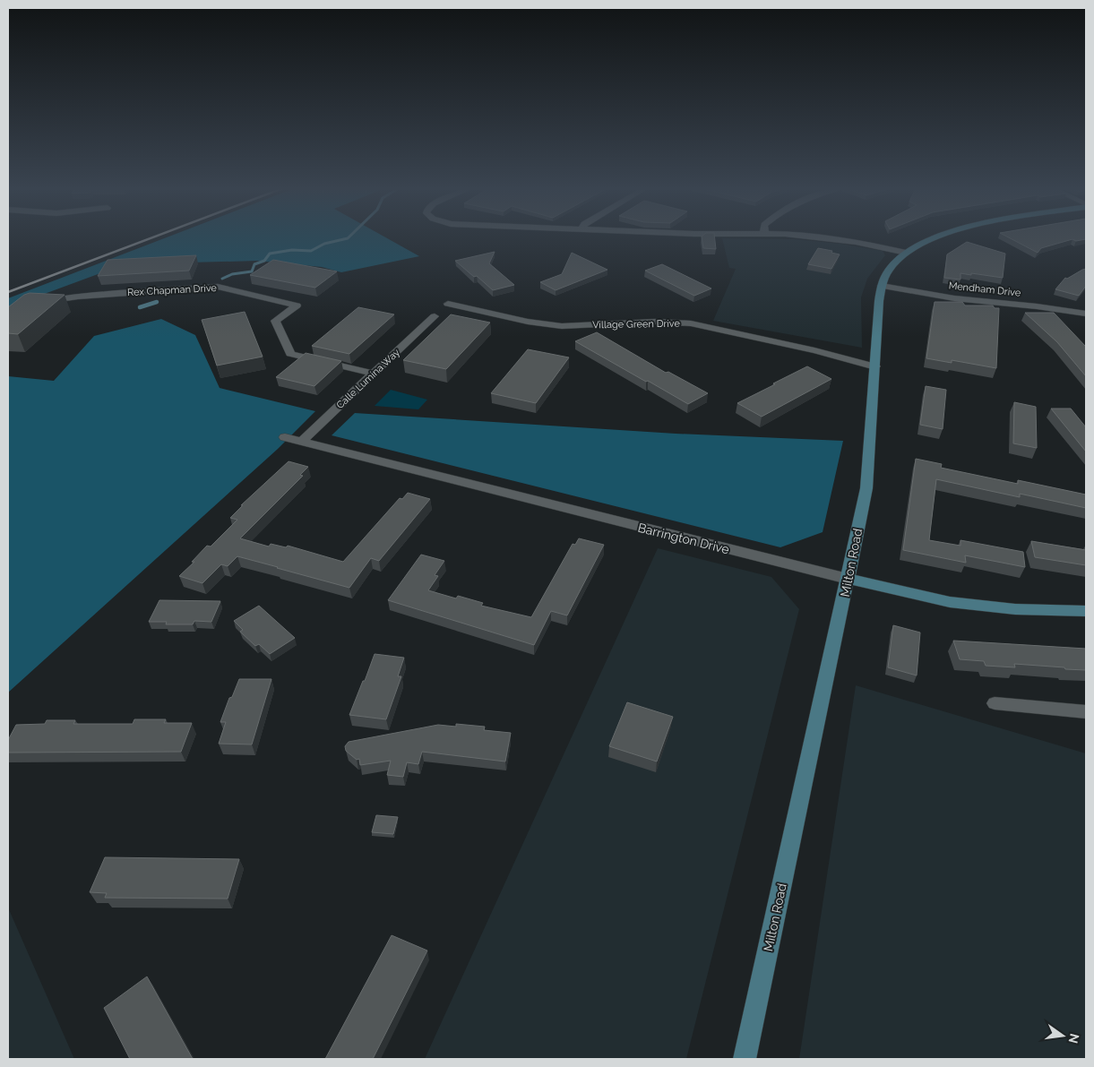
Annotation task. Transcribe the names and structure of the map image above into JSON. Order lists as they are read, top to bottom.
{
  "streets": {
    "street": [
      "Mendham Drive",
      "Rex Chapman Drive",
      "Village Green Drive",
      "Calle Lumina Way",
      "Barrington Drive",
      "Milton Road"
    ]
  },
  "crossings": [
    ["Mendham Drive", "Milton Road"],
    ["Rex Chapman Drive", "Calle Lumina Way"],
    ["Village Green Drive", "Milton Road"],
    ["Calle Lumina Way", "Barrington Drive"],
    ["Barrington Drive", "Milton Road"]
  ],
  "north": "right"
}
